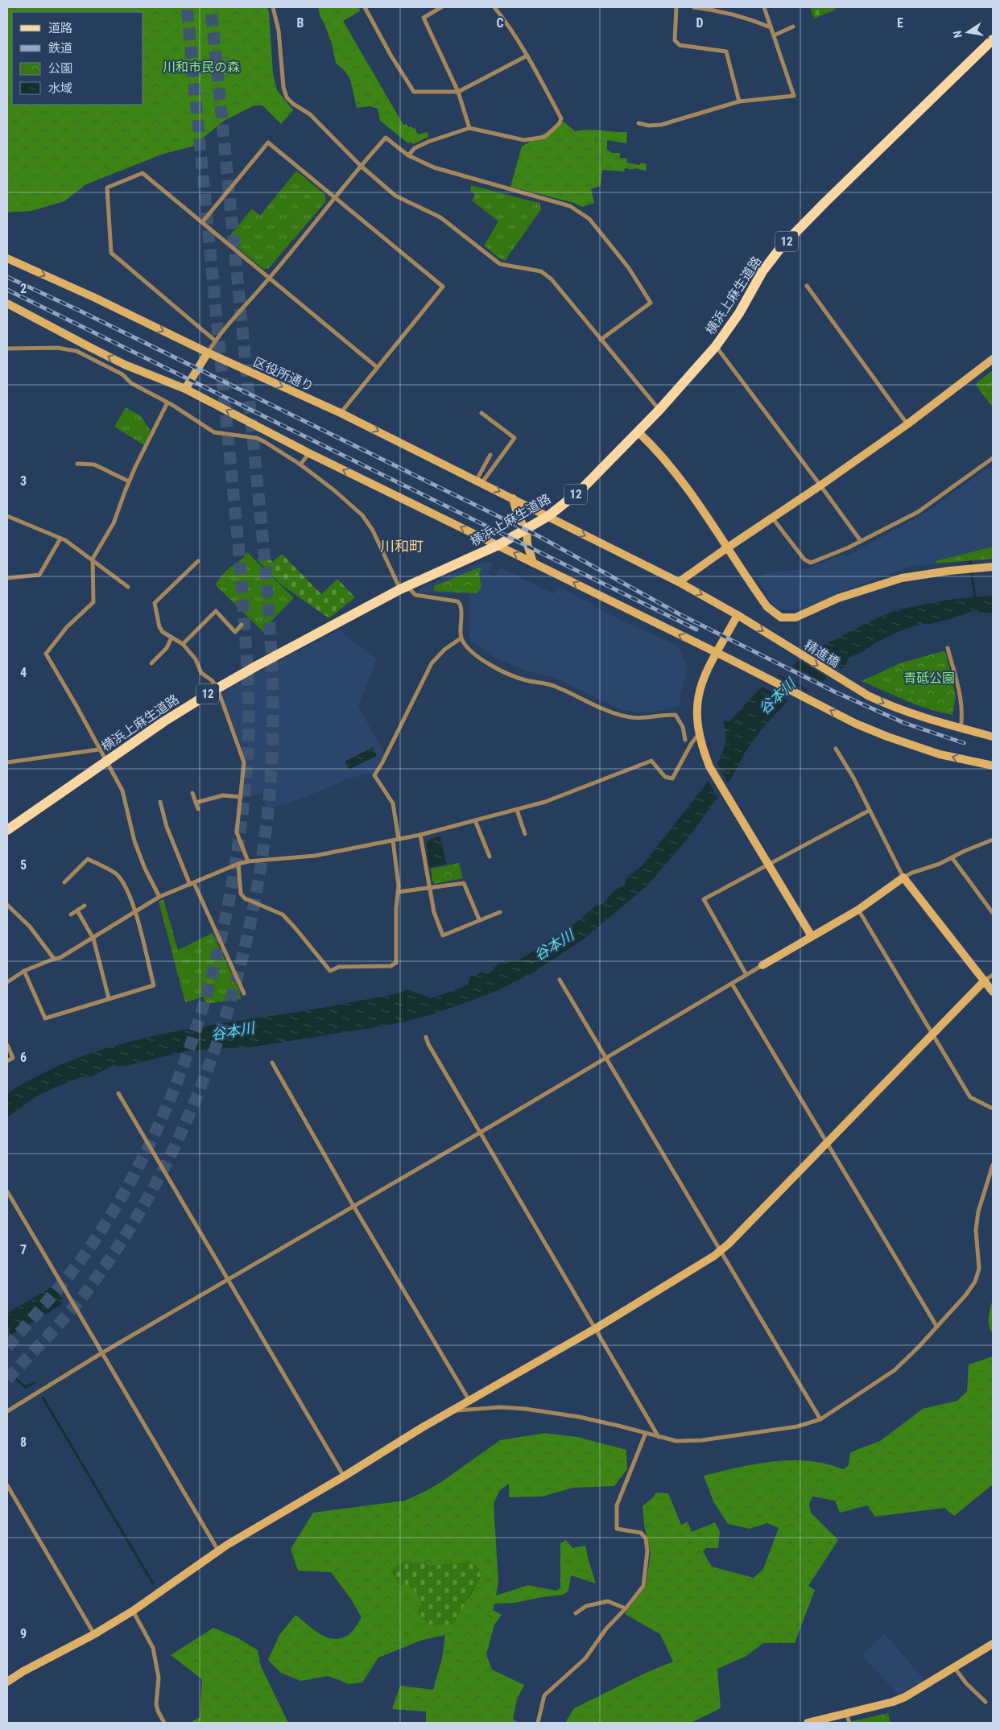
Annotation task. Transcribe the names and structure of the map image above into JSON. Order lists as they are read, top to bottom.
{
  "streets": {
    "main road": ["12", "横浜上麻生道路"],
    "street": ["区役所通り", "精進橋"]
  },
  "crossings": [
    ["横浜上麻生道路", "区役所通り"],
    ["区役所通り", "精進橋"]
  ],
  "districts": ["川和町"],
  "water": ["谷本川"],
  "parks": ["川和市民の森", "青砥公園"],
  "legend": [
    "道路",
    "鉄道",
    "公園",
    "水域"
  ],
  "north": "left",
  "grid": {
    "columns": [
      "B",
      "C",
      "D",
      "E"
    ],
    "rows": [
      "2",
      "3",
      "4",
      "5",
      "6",
      "7",
      "8",
      "9"
    ]
  }
}
